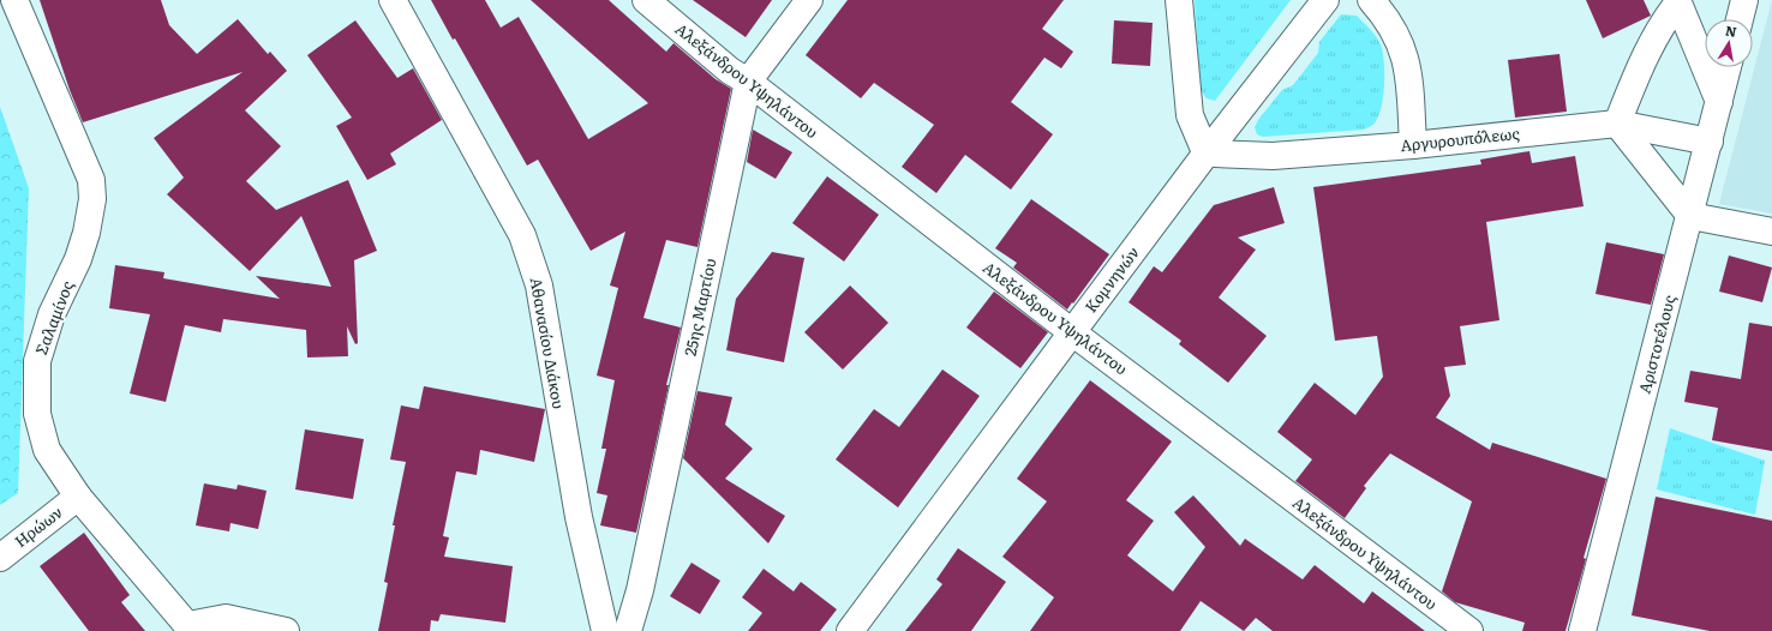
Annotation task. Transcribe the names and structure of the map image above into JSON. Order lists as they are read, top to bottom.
{
  "streets": {
    "street": [
      "Αλεξάνδρου Υψηλάντου",
      "Αργυρουπόλεως",
      "Κομνηνών",
      "25ης Μαρτίου",
      "Σαλαμίνος",
      "Αθανασίου Διάκου",
      "Αριστοτέλους",
      "Ηρώων"
    ]
  },
  "crossings": [
    ["Αλεξάνδρου Υψηλάντου", "Κομνηνών"],
    ["Αλεξάνδρου Υψηλάντου", "25ης Μαρτίου"],
    ["Αργυρουπόλεως", "Κομνηνών"],
    ["Αργυρουπόλεως", "Αριστοτέλους"],
    ["Σαλαμίνος", "Ηρώων"]
  ],
  "north": "top"
}
